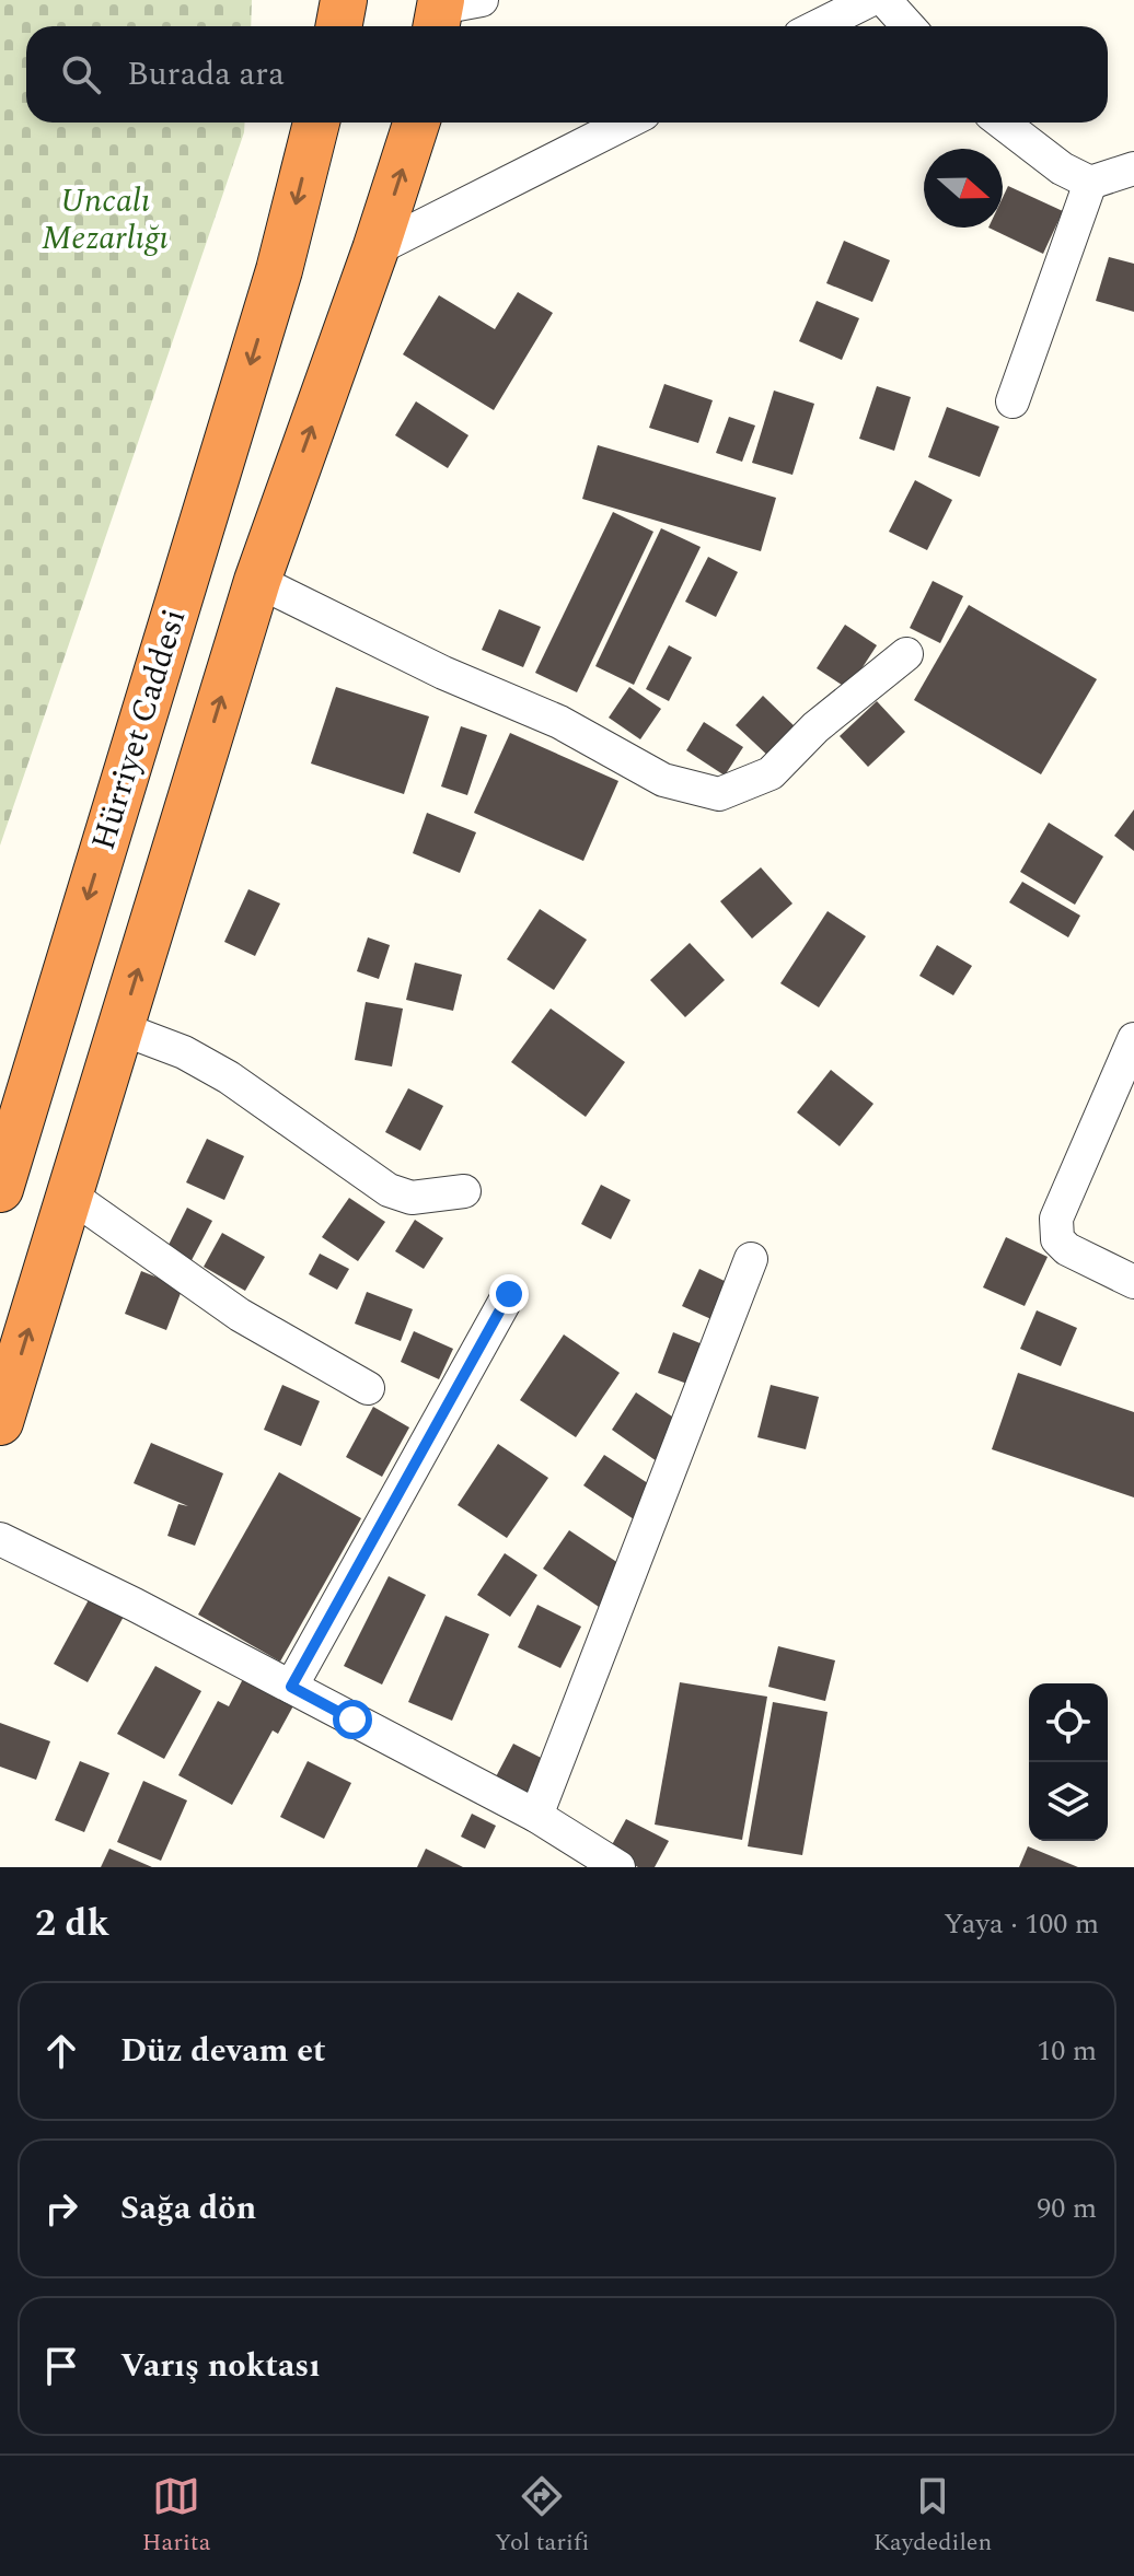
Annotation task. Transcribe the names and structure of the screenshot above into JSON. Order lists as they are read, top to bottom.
{
  "streets": {
    "highway": ["Hürriyet Caddesi"]
  },
  "parks": ["Uncalı Mezarlığı"],
  "north": "right",
  "page": {
    "search": "Burada ara",
    "heading": ["2 dk", "Yaya · 100 m"],
    "list": [
      ["Düz devam et", "10 m"],
      ["Sağa dön", "90 m"],
      "Varış noktası"
    ],
    "nav": ["Harita", "Yol tarifi", "Kaydedilen"]
  }
}
